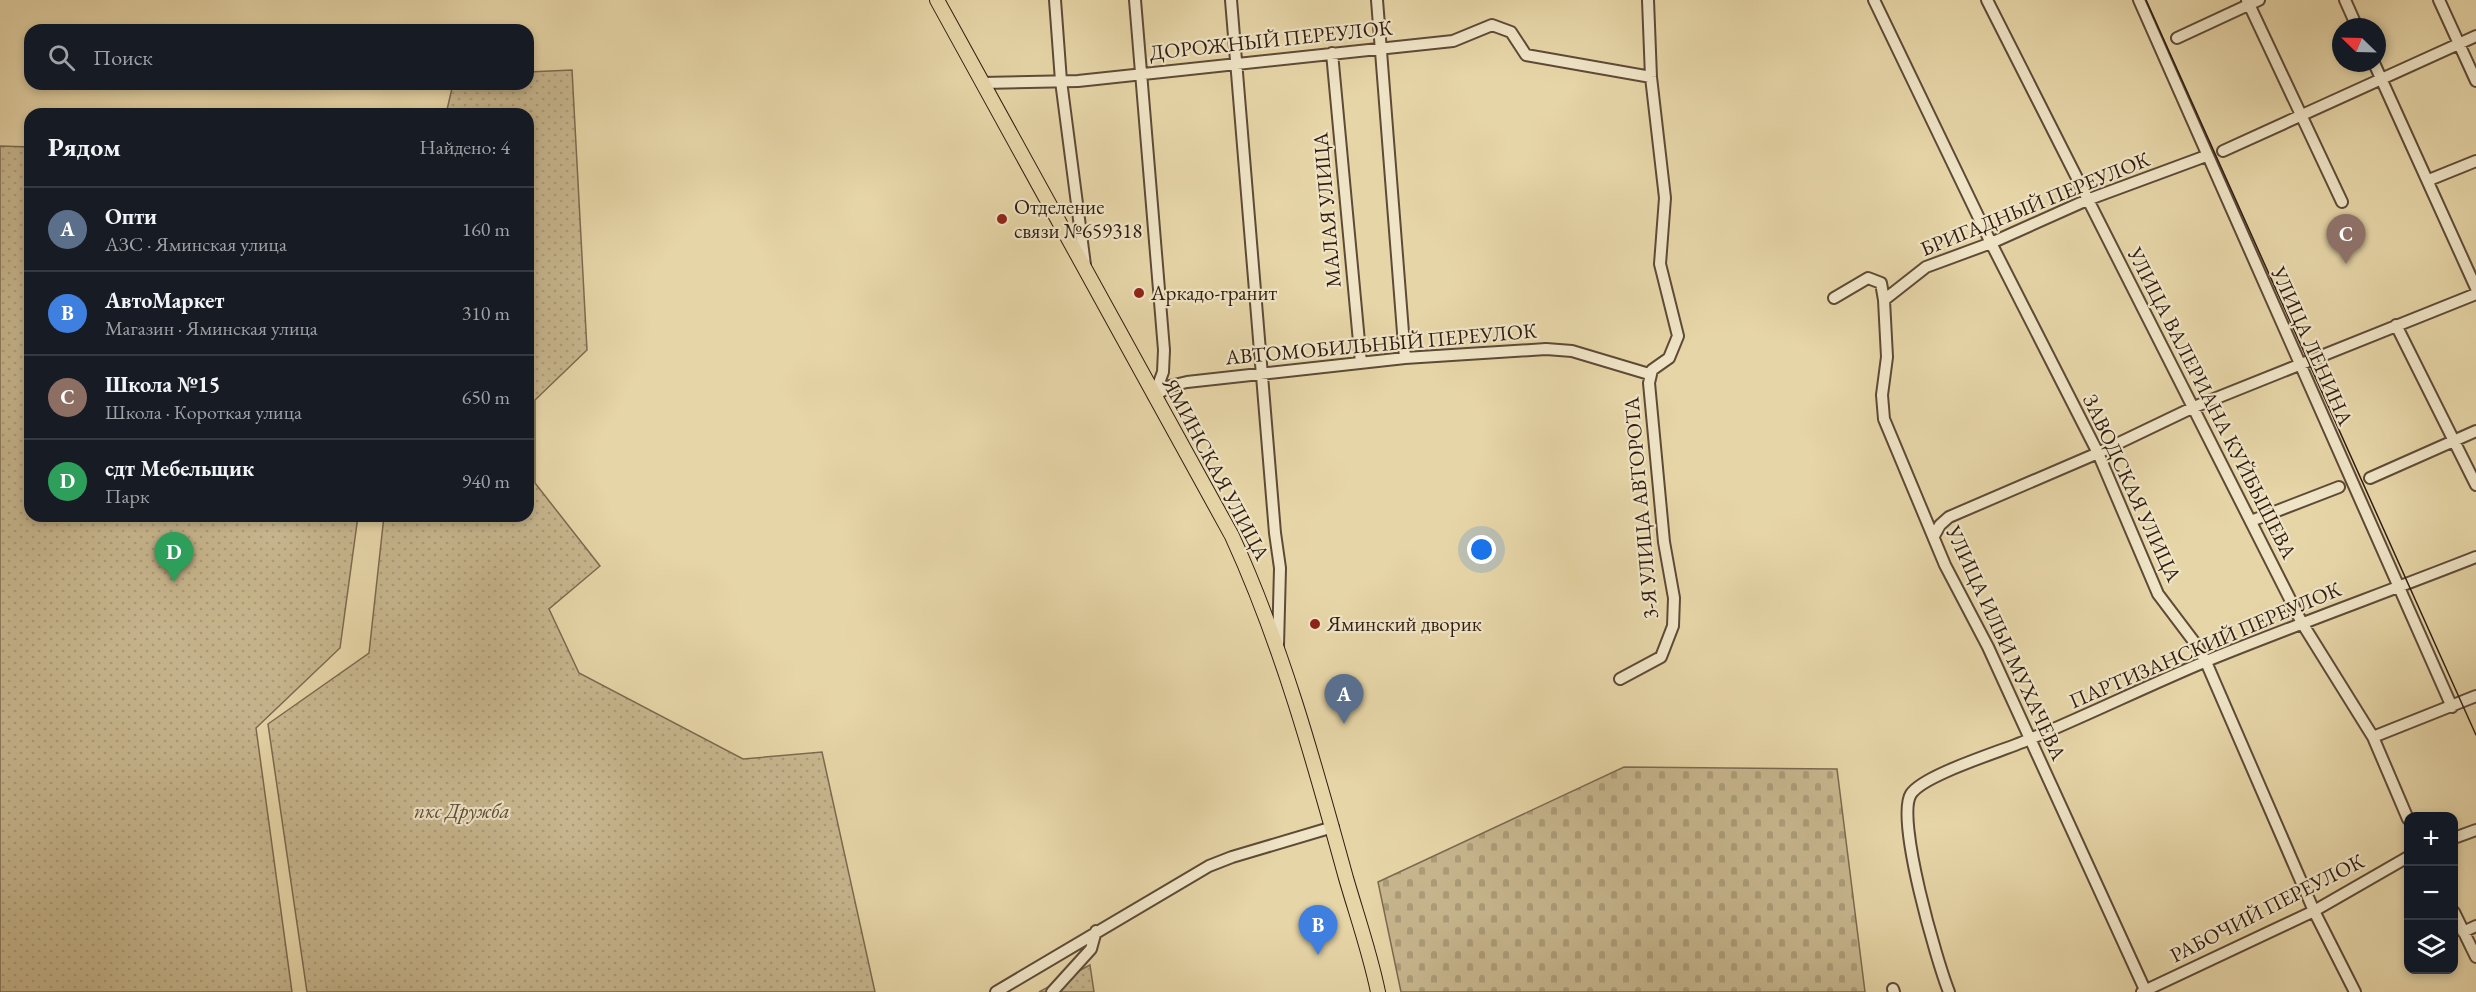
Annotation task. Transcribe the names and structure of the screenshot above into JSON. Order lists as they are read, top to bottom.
{
  "streets": {
    "main road": ["ЯМИНСКАЯ УЛИЦА"],
    "street": [
      "ДОРОЖНЫЙ ПЕРЕУЛОК",
      "БРИГАДНЫЙ ПЕРЕУЛОК",
      "МАЛАЯ УЛИЦА",
      "АВТОМОБИЛЬНЫЙ ПЕРЕУЛОК",
      "УЛИЦА ЛЕНИНА",
      "УЛИЦА ВАЛЕРИАНА КУЙБЫШЕВА",
      "ЗАВОДСКАЯ УЛИЦА",
      "3-Я УЛИЦА АВТОРОТА",
      "УЛИЦА ИЛЬИ МУХАЧЕВА",
      "ПАРТИЗАНСКИЙ ПЕРЕУЛОК",
      "РАБОЧИЙ ПЕРЕУЛОК"
    ]
  },
  "crossings": [
    ["ДОРОЖНЫЙ ПЕРЕУЛОК", "МАЛАЯ УЛИЦА"],
    ["ДОРОЖНЫЙ ПЕРЕУЛОК", "ЯМИНСКАЯ УЛИЦА"],
    ["ДОРОЖНЫЙ ПЕРЕУЛОК", "3-Я УЛИЦА АВТОРОТА"],
    ["БРИГАДНЫЙ ПЕРЕУЛОК", "УЛИЦА ЛЕНИНА"],
    ["БРИГАДНЫЙ ПЕРЕУЛОК", "УЛИЦА ВАЛЕРИАНА КУЙБЫШЕВА"],
    ["БРИГАДНЫЙ ПЕРЕУЛОК", "ЗАВОДСКАЯ УЛИЦА"],
    ["БРИГАДНЫЙ ПЕРЕУЛОК", "УЛИЦА ИЛЬИ МУХАЧЕВА"],
    ["МАЛАЯ УЛИЦА", "АВТОМОБИЛЬНЫЙ ПЕРЕУЛОК"],
    ["АВТОМОБИЛЬНЫЙ ПЕРЕУЛОК", "ЯМИНСКАЯ УЛИЦА"],
    ["АВТОМОБИЛЬНЫЙ ПЕРЕУЛОК", "3-Я УЛИЦА АВТОРОТА"],
    ["УЛИЦА ЛЕНИНА", "ПАРТИЗАНСКИЙ ПЕРЕУЛОК"],
    ["УЛИЦА ВАЛЕРИАНА КУЙБЫШЕВА", "ПАРТИЗАНСКИЙ ПЕРЕУЛОК"],
    ["ЗАВОДСКАЯ УЛИЦА", "ПАРТИЗАНСКИЙ ПЕРЕУЛОК"],
    ["ЗАВОДСКАЯ УЛИЦА", "РАБОЧИЙ ПЕРЕУЛОК"],
    ["УЛИЦА ИЛЬИ МУХАЧЕВА", "ПАРТИЗАНСКИЙ ПЕРЕУЛОК"],
    ["УЛИЦА ИЛЬИ МУХАЧЕВА", "РАБОЧИЙ ПЕРЕУЛОК"]
  ],
  "parks": ["пкс Дружба"],
  "places": ["Отделение связи №659318", "Аркадо-гранит", "Яминский дворик"],
  "north": "top left",
  "page": {
    "search": "Поиск",
    "heading": ["Рядом", "Найдено: 4"],
    "list": [
      {
        "mark": "A",
        "name": "Опти",
        "note": "АЗС · Яминская улица",
        "value": "160 m"
      },
      {
        "mark": "B",
        "name": "АвтоМаркет",
        "note": "Магазин · Яминская улица",
        "value": "310 m"
      },
      {
        "mark": "C",
        "name": "Школа №15",
        "note": "Школа · Короткая улица",
        "value": "650 m"
      },
      {
        "mark": "D",
        "name": "сдт Мебельщик",
        "note": "Парк",
        "value": "940 m"
      }
    ],
    "pins": [
      "C",
      "D",
      "A",
      "B"
    ],
    "map_buttons": ["+", "−"]
  }
}
